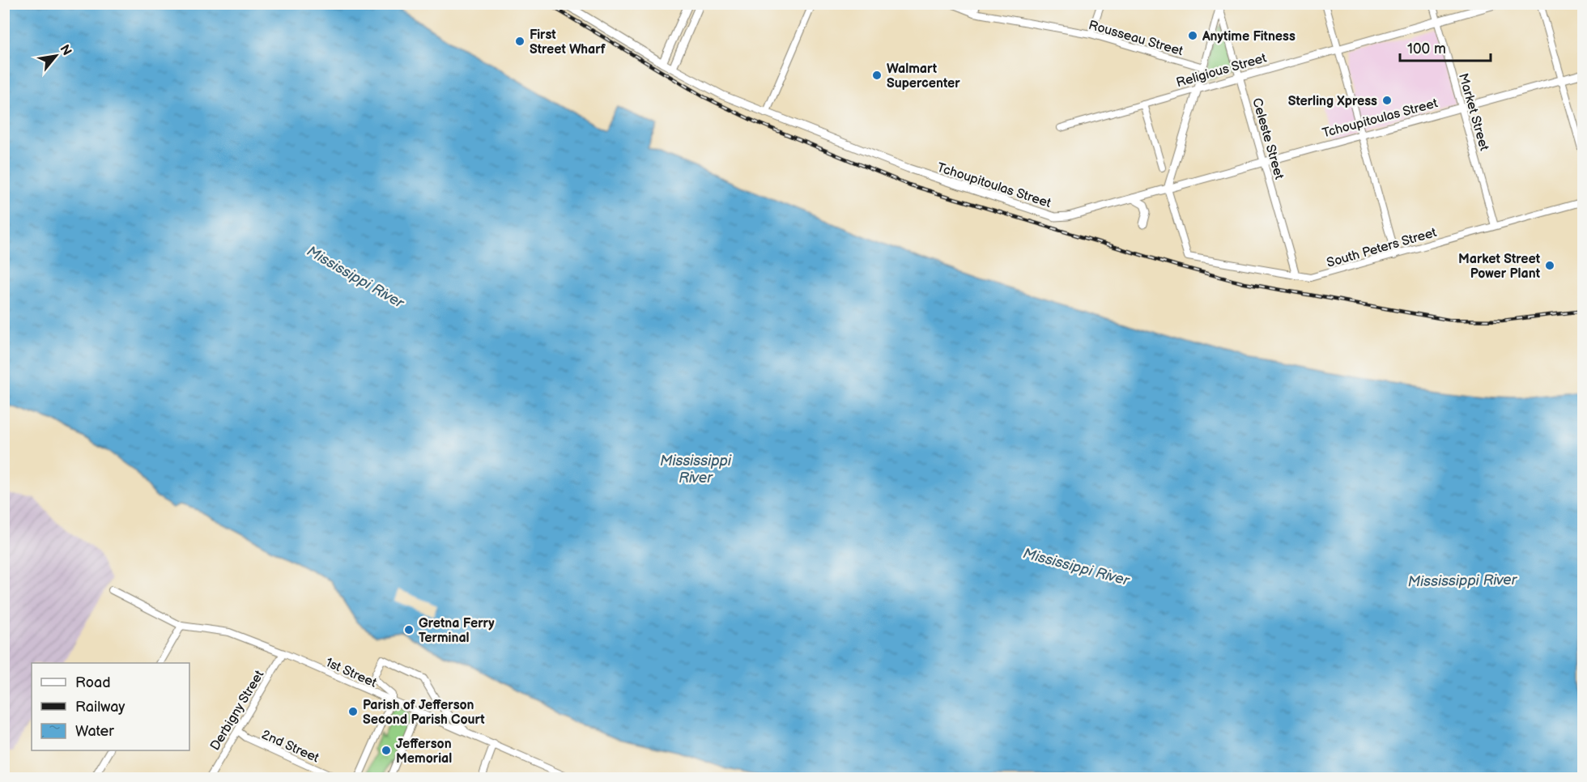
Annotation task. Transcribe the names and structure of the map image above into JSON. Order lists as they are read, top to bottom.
{
  "streets": {
    "street": [
      "Rousseau Street",
      "Religious Street",
      "Market Street",
      "Tchoupitoulas Street",
      "Celeste Street",
      "South Peters Street",
      "1st Street",
      "Derbigny Street",
      "2nd Street"
    ]
  },
  "crossings": [
    ["Religious Street", "Market Street"],
    ["Religious Street", "Celeste Street"],
    ["Market Street", "Tchoupitoulas Street"],
    ["Market Street", "South Peters Street"],
    ["Tchoupitoulas Street", "Celeste Street"],
    ["Tchoupitoulas Street", "South Peters Street"],
    ["Celeste Street", "South Peters Street"],
    ["1st Street", "Derbigny Street"],
    ["Derbigny Street", "2nd Street"]
  ],
  "water": ["Mississippi River"],
  "places": [
    "Anytime Fitness",
    "First Street Wharf",
    "Walmart Supercenter",
    "Sterling Xpress",
    "Market Street Power Plant",
    "Gretna Ferry Terminal",
    "Parish of Jefferson Second Parish Court",
    "Jefferson Memorial"
  ],
  "legend": ["Road", "Railway", "Water"],
  "scale_bar": "100 m",
  "north": "top right"
}
